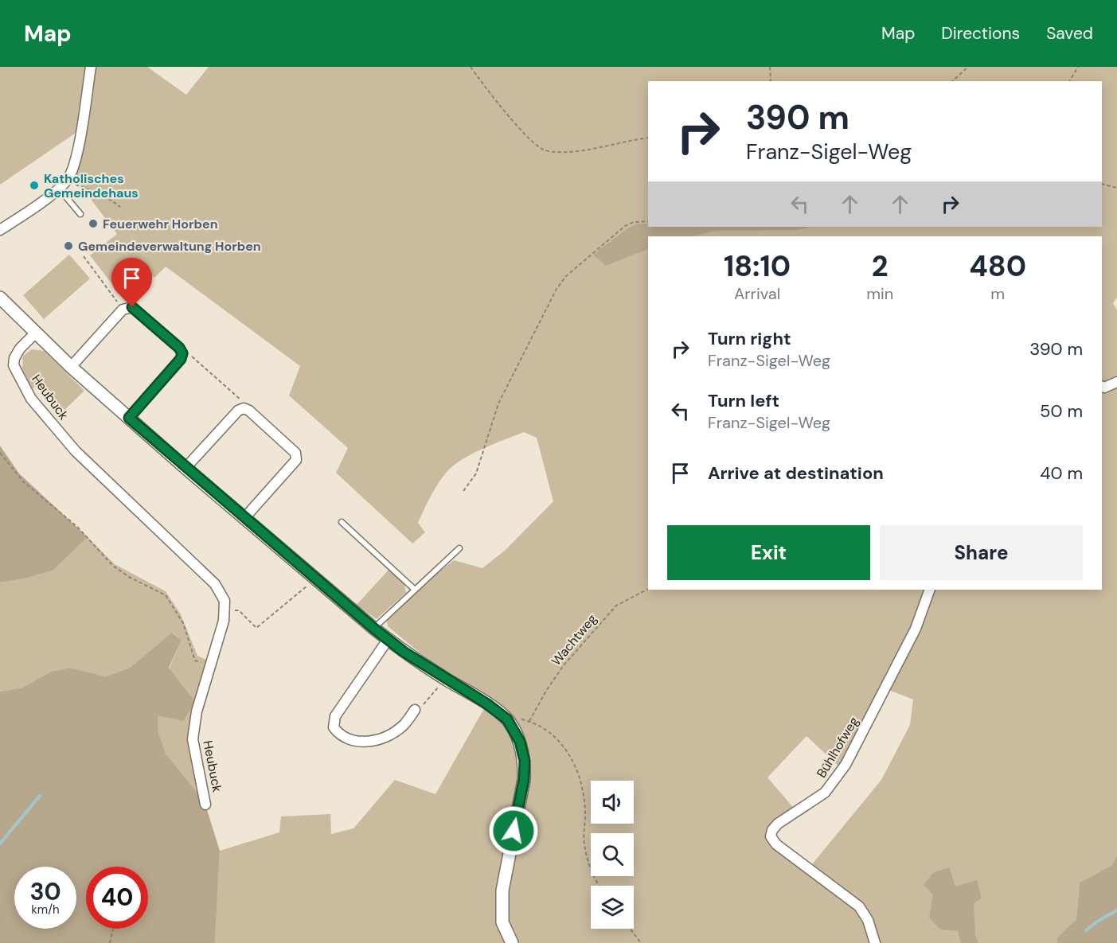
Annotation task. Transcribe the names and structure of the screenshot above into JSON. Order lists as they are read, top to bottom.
{
  "streets": {
    "street": ["Heubuck", "Bühlhofweg"],
    "path": ["Wachtweg"]
  },
  "places": ["Katholisches Gemeindehaus", "Feuerwehr Horben", "Gemeindeverwaltung Horben"],
  "page": {
    "header": "Map",
    "nav": ["Map", "Directions", "Saved"],
    "turn": ["390 m", "Franz-Sigel-Weg"],
    "eta": [
      "18:10",
      "Arrival",
      "2",
      "min",
      "480",
      "m"
    ],
    "list": [
      {
        "name": "Turn right",
        "note": "Franz-Sigel-Weg",
        "value": "390 m"
      },
      {
        "name": "Turn left",
        "note": "Franz-Sigel-Weg",
        "value": "50 m"
      },
      {
        "name": "Arrive at destination",
        "value": "40 m"
      }
    ],
    "buttons": ["Exit", "Share"],
    "speed": "30 km/h",
    "limit": "40"
  }
}
